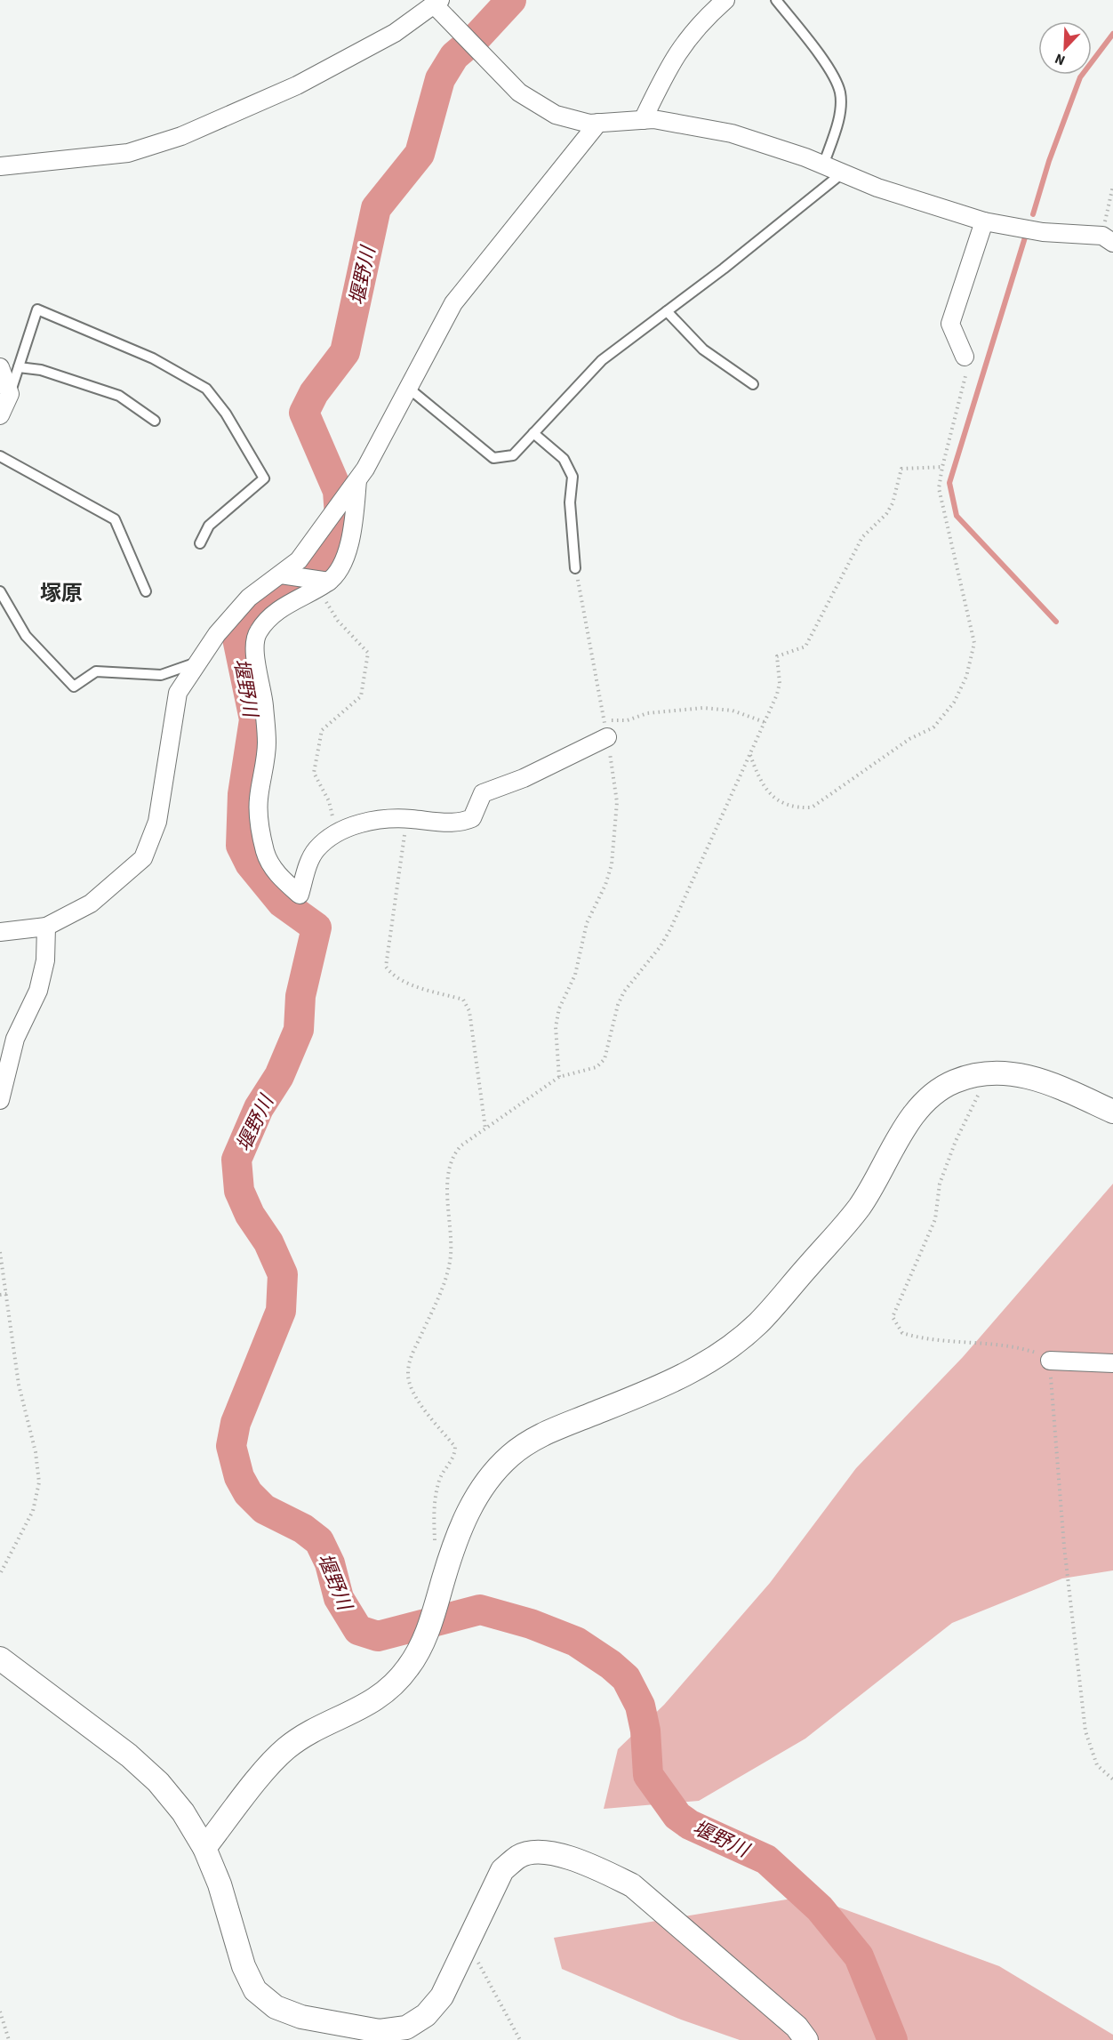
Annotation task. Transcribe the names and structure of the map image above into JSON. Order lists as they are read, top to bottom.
{
  "districts": ["塚原"],
  "water": ["堰野川"],
  "north": "bottom left"
}
